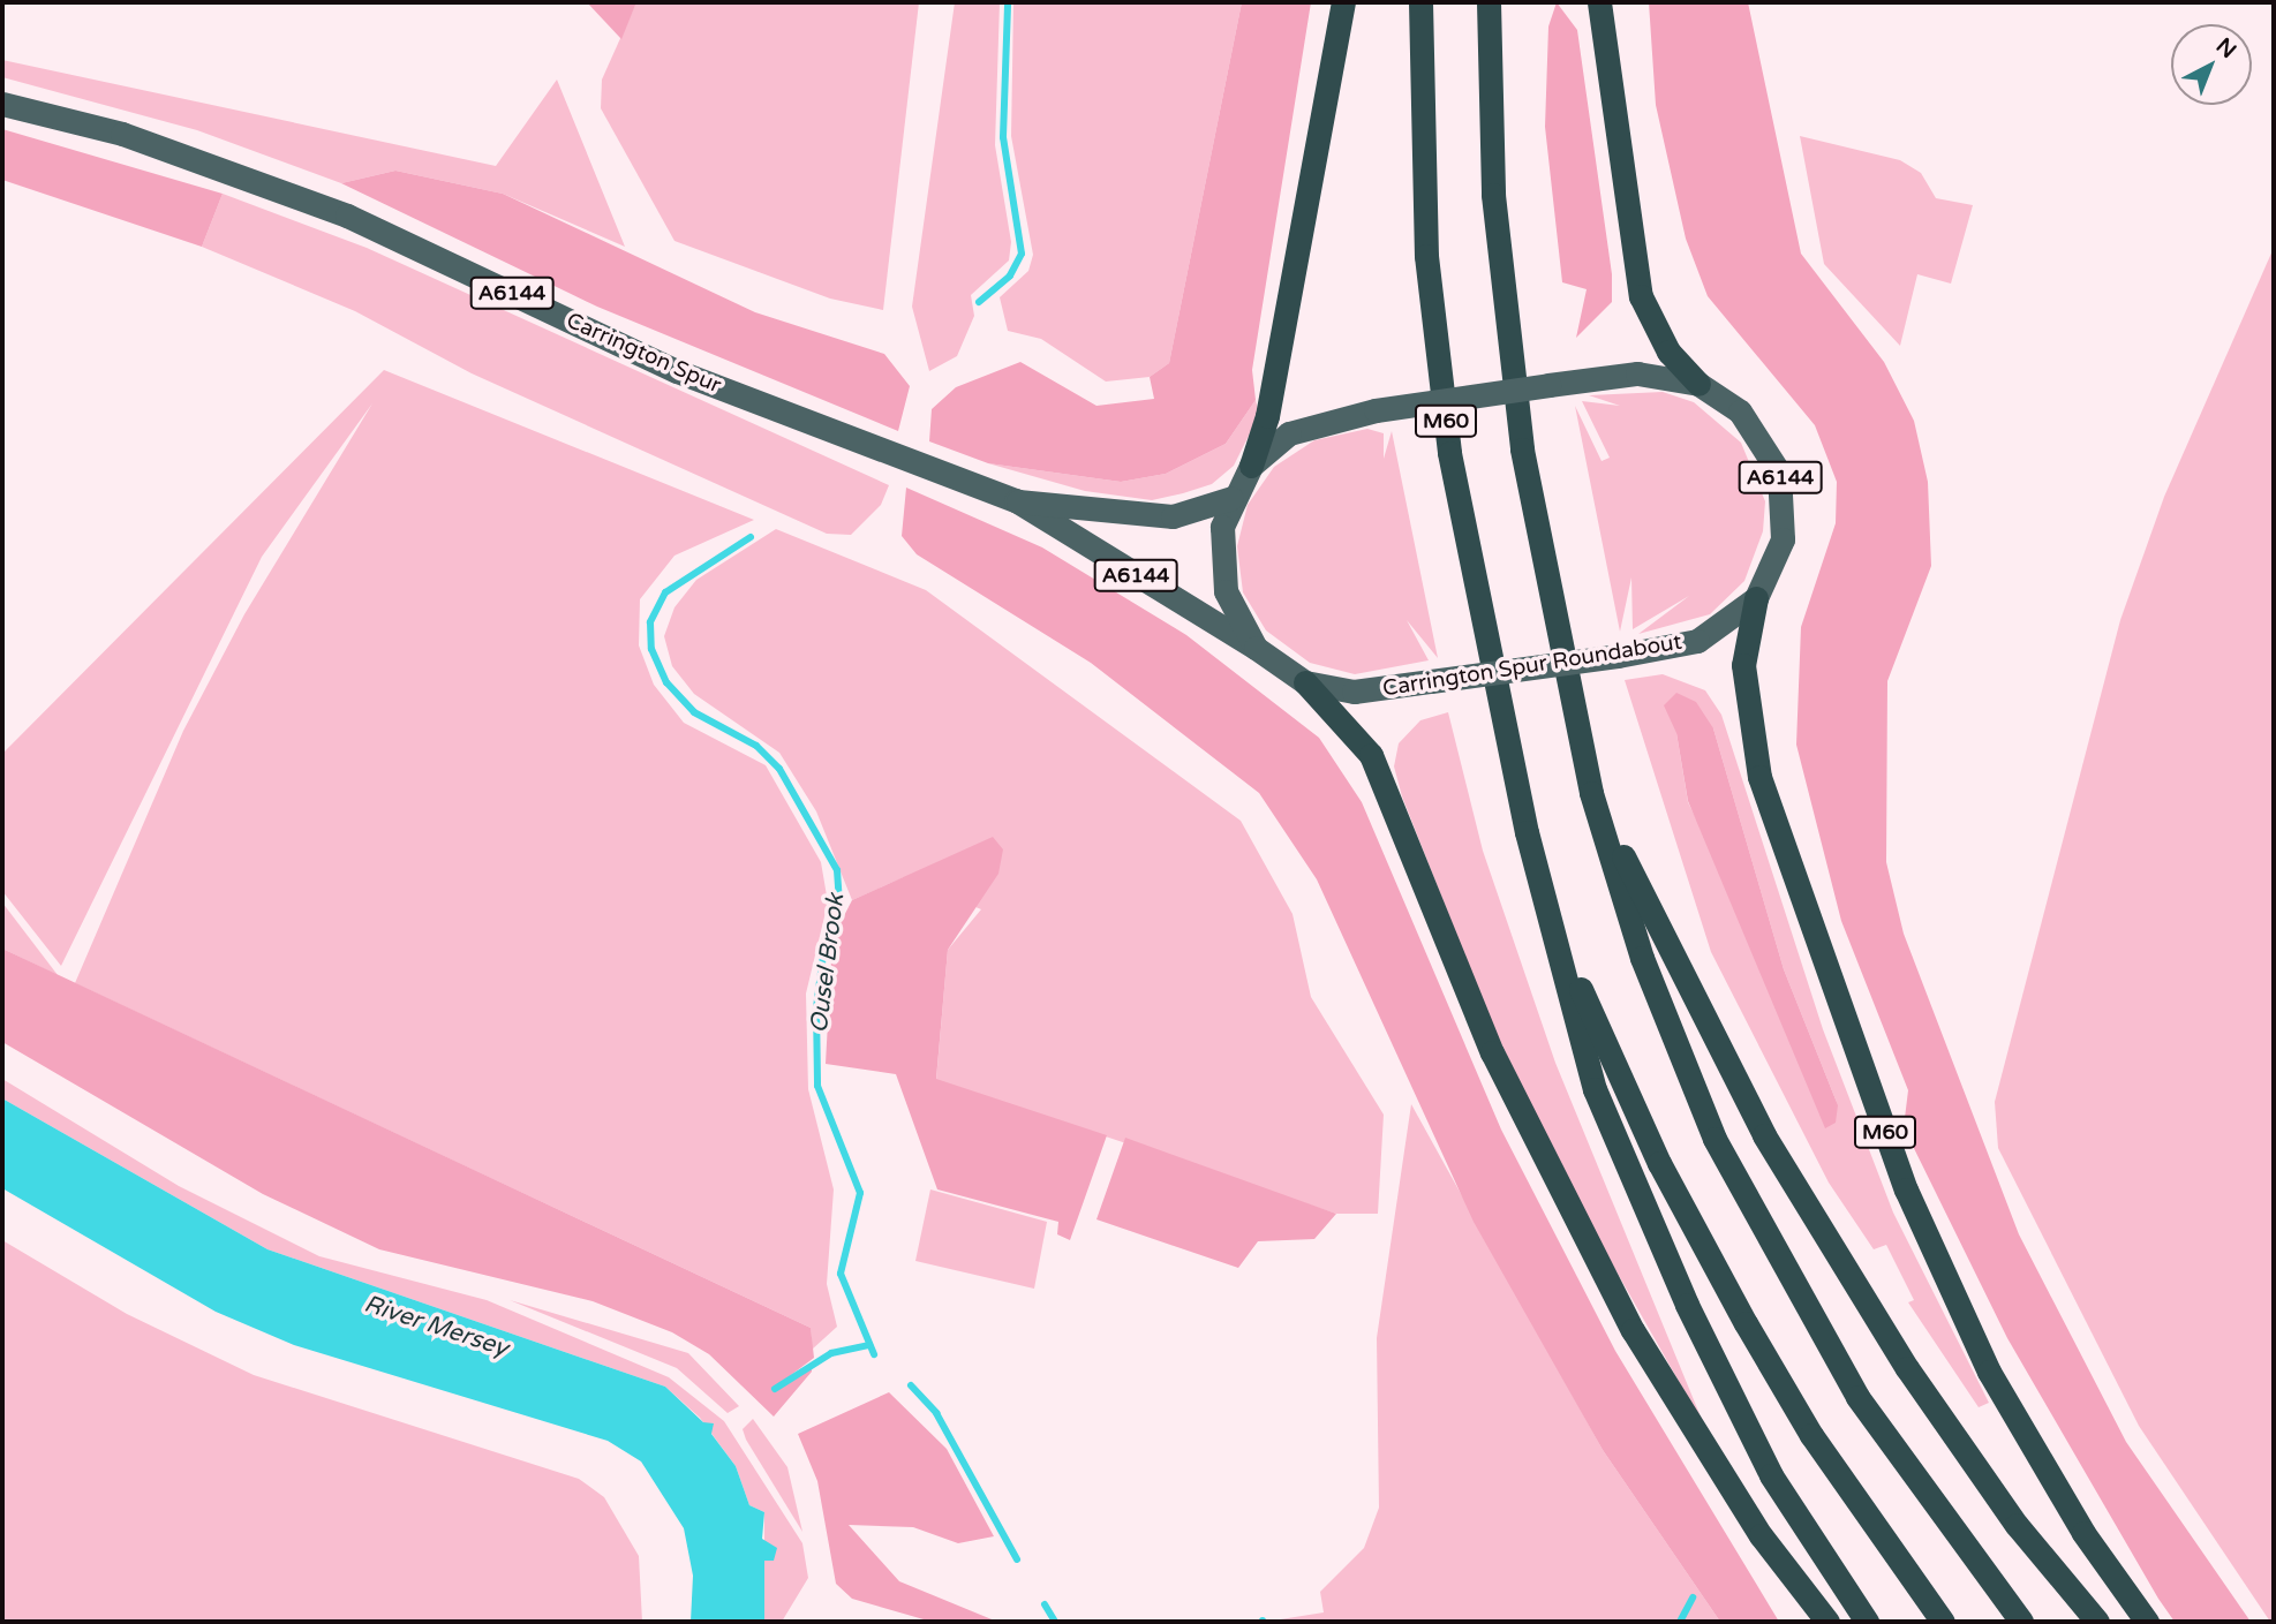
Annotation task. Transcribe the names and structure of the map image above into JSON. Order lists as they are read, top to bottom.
{
  "streets": {
    "highway": ["M60"],
    "main road": ["A6144", "Carrington Spur", "Carrington Spur Roundabout"]
  },
  "crossings": [
    ["Carrington Spur", "Carrington Spur Roundabout"],
    ["M60", "Carrington Spur Roundabout"]
  ],
  "water": ["Ousel Brook", "River Mersey"],
  "north": "top right"
}
